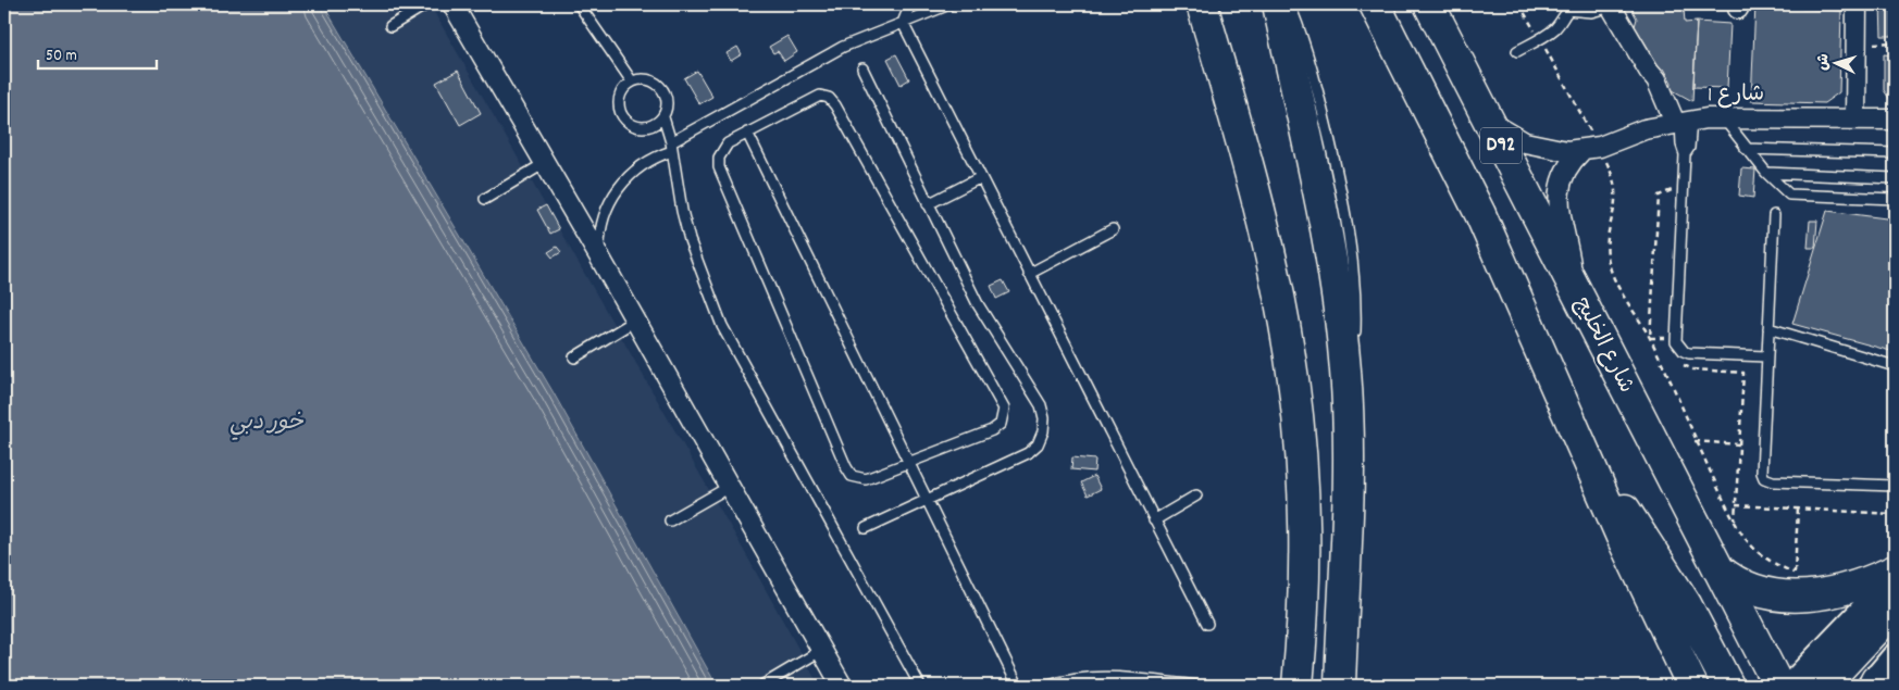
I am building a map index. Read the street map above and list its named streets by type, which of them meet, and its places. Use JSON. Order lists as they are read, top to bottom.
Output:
{
  "streets": {
    "main road": ["D92", "شارع الخليج"],
    "street": ["شارع 1"]
  },
  "crossings": [
    ["شارع 1", "شارع الخليج"]
  ],
  "water": ["خور دبي"],
  "scale_bar": "50 m",
  "north": "left"
}
